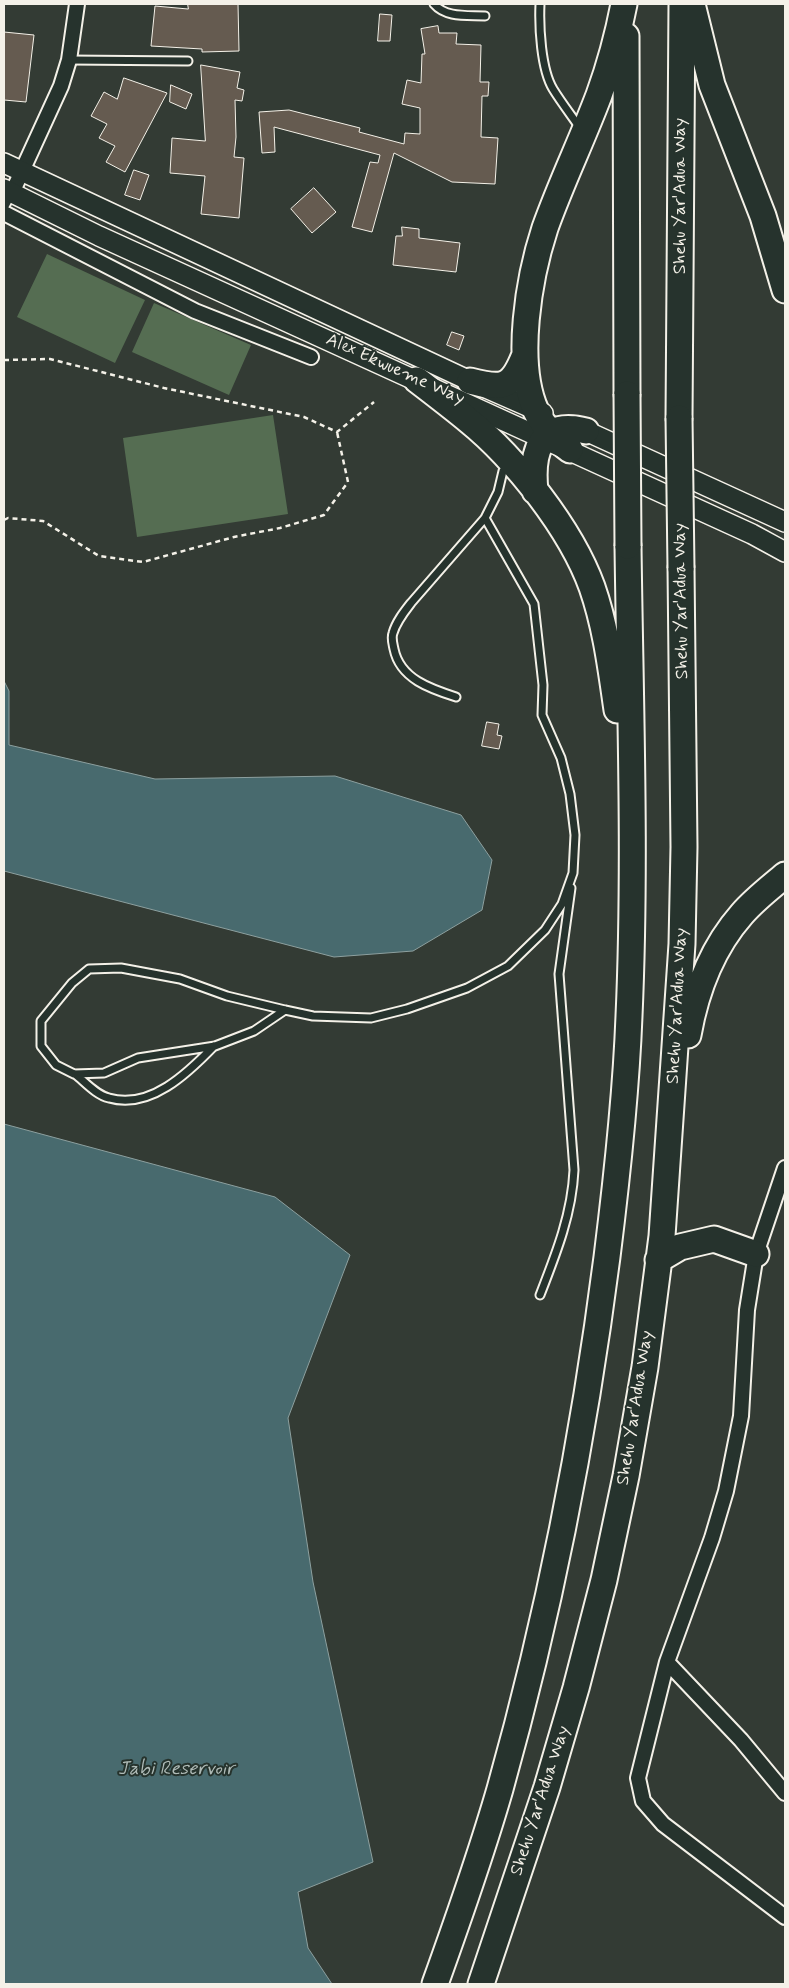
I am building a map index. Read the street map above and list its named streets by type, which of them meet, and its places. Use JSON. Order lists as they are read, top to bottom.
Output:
{
  "streets": {
    "highway": ["Shehu Yar'Adua Way"],
    "street": ["Alex Ekwueme Way"]
  },
  "water": ["Jabi Reservoir"]
}
